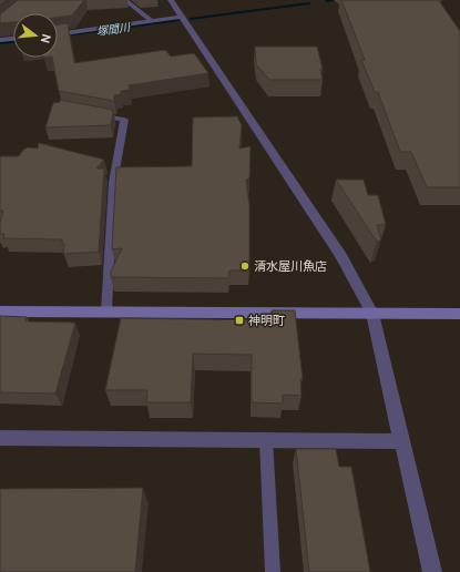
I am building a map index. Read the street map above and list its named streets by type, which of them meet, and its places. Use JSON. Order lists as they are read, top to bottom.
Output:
{
  "water": ["塚間川"],
  "places": {
    "other": ["清水屋川魚店"],
    "transit": ["神明町"]
  },
  "north": "right"
}
